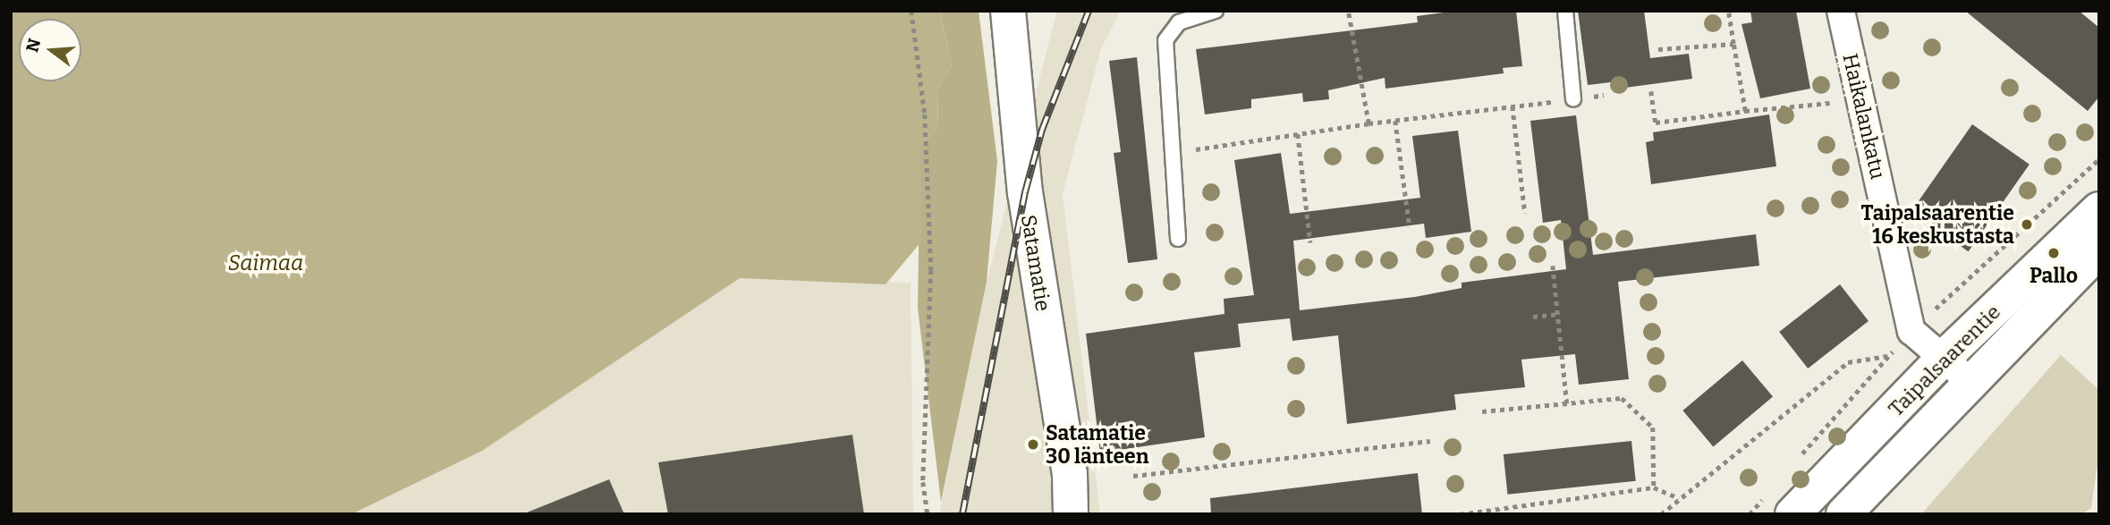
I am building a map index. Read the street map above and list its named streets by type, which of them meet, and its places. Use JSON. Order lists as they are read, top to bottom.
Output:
{
  "streets": {
    "main road": ["Satamatie", "Taipalsaarentie"],
    "street": ["Haikalankatu"]
  },
  "crossings": [
    ["Haikalankatu", "Taipalsaarentie"]
  ],
  "water": ["Saimaa"],
  "places": ["Taipalsaarentie 16 keskustasta", "Pallo", "Satamatie 30 länteen"],
  "north": "left"
}
